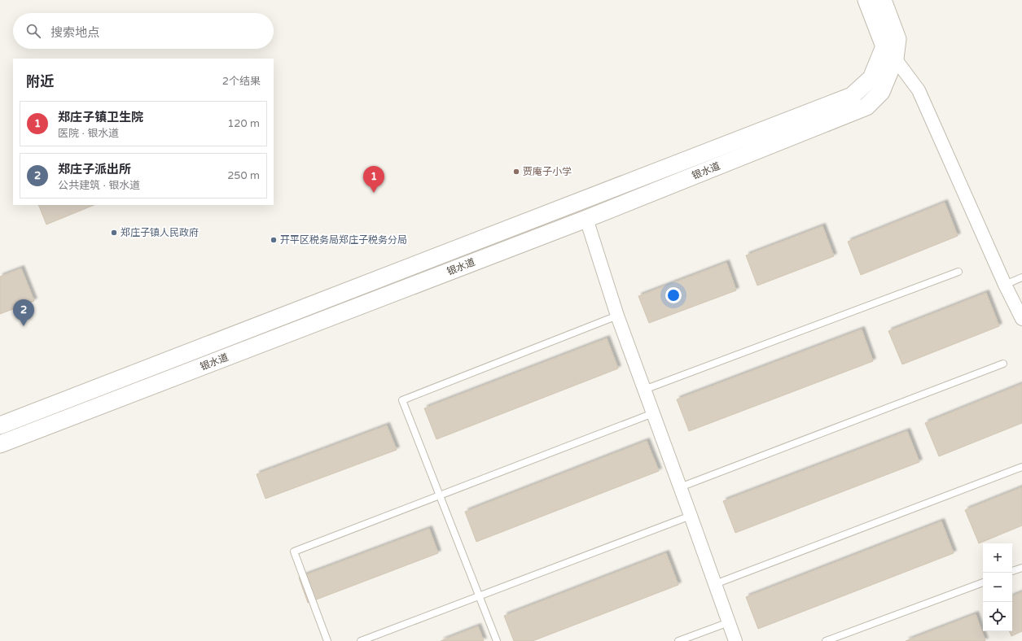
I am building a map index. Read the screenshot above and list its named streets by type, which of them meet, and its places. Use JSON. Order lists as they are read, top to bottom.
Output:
{
  "streets": {
    "street": ["银水道"]
  },
  "places": ["贾庵子小学", "郑庄子镇人民政府", "开平区税务局郑庄子税务分局"],
  "page": {
    "search": "搜索地点",
    "heading": ["附近", "2个结果"],
    "list": [
      {
        "mark": "1",
        "name": "郑庄子镇卫生院",
        "note": "医院 · 银水道",
        "value": "120 m"
      },
      {
        "mark": "2",
        "name": "郑庄子派出所",
        "note": "公共建筑 · 银水道",
        "value": "250 m"
      }
    ],
    "pins": ["1", "2"],
    "map_buttons": ["+", "−"]
  }
}
